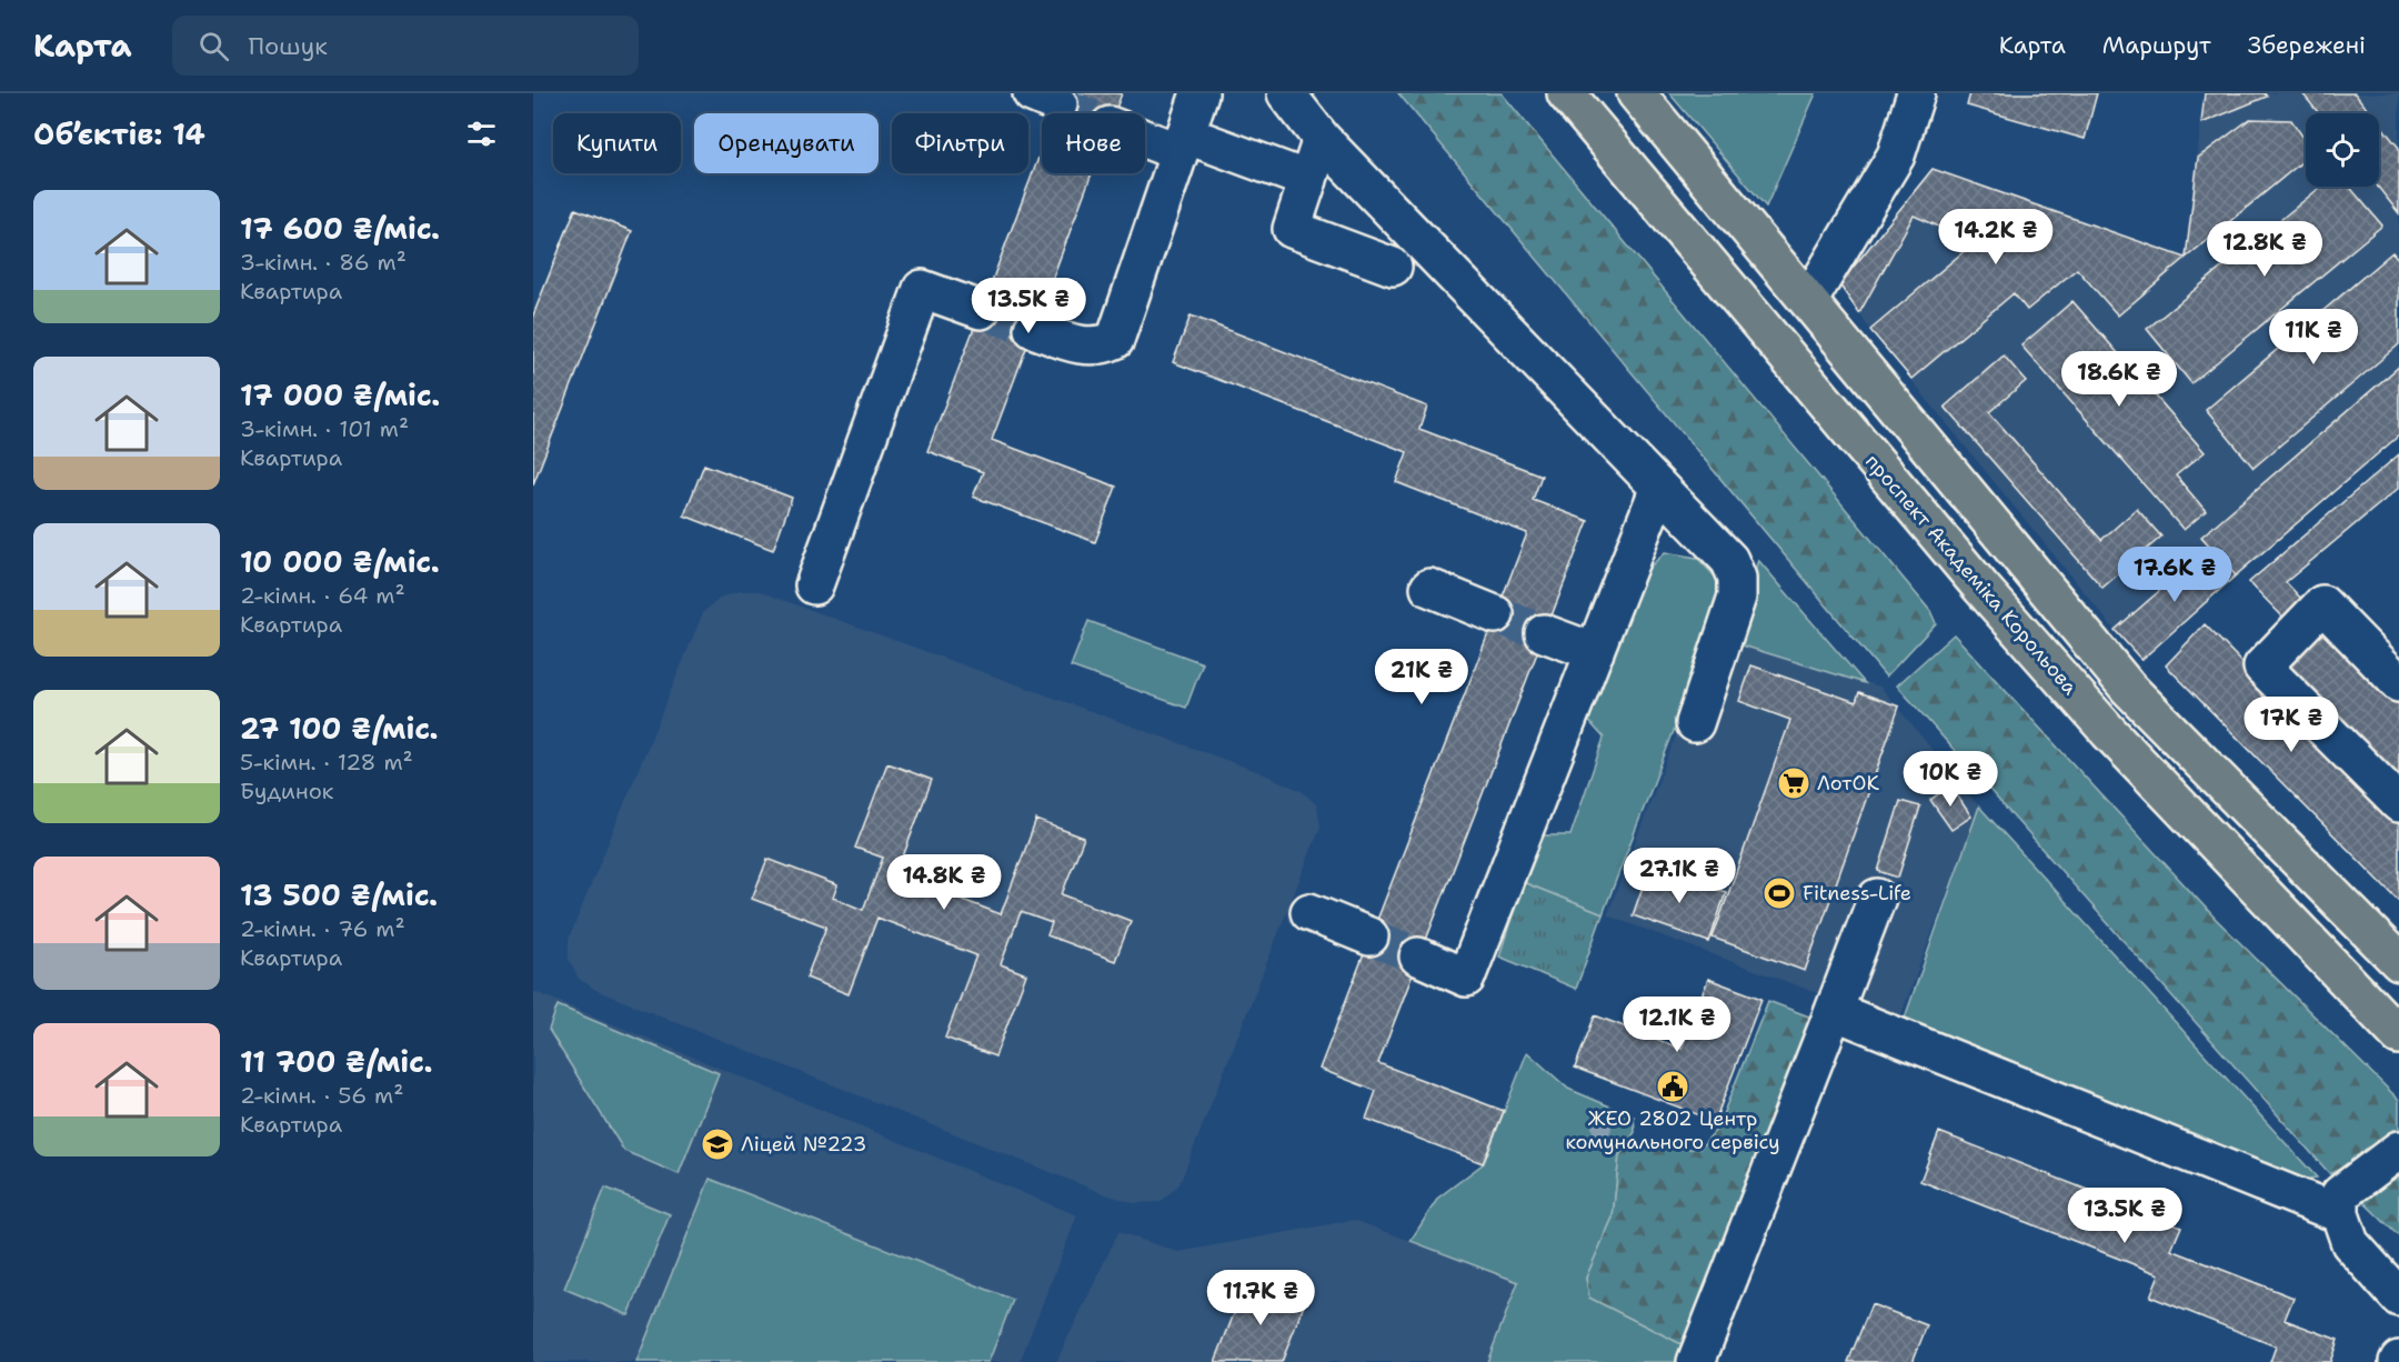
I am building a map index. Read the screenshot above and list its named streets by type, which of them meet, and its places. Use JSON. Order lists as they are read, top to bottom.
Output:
{
  "streets": {
    "main road": ["проспект Академіка Корольова"]
  },
  "places": {
    "supermarket": ["ЛотОК"],
    "sports": ["Fitness-Life"],
    "public building": ["ЖЕО 2802 Центр комунального сервісу"],
    "school or university": ["Ліцей №223"]
  },
  "page": {
    "header": "Карта",
    "search": "Пошук",
    "nav": ["Карта", "Маршрут", "Збережені"],
    "heading": "Об’єктів: 14",
    "chip": [
      "Купити",
      "Орендувати",
      "Фільтри",
      "Нове"
    ],
    "list": [
      {
        "name": "17 600 ₴/міс.",
        "note": "3-кімн. · 86 m² · Квартира"
      },
      {
        "name": "17 000 ₴/міс.",
        "note": "3-кімн. · 101 m² · Квартира"
      },
      {
        "name": "10 000 ₴/міс.",
        "note": "2-кімн. · 64 m² · Квартира"
      },
      {
        "name": "27 100 ₴/міс.",
        "note": "5-кімн. · 128 m² · Будинок"
      },
      {
        "name": "13 500 ₴/міс.",
        "note": "2-кімн. · 76 m² · Квартира"
      },
      {
        "name": "11 700 ₴/міс.",
        "note": "2-кімн. · 56 m² · Квартира"
      }
    ],
    "price": [
      "14.2K ₴",
      "12.8K ₴",
      "13.5K ₴",
      "11K ₴",
      "18.6K ₴",
      "17.6K ₴",
      "21K ₴",
      "17K ₴",
      "10K ₴",
      "27.1K ₴",
      "14.8K ₴",
      "12.1K ₴",
      "13.5K ₴",
      "11.7K ₴"
    ]
  }
}
